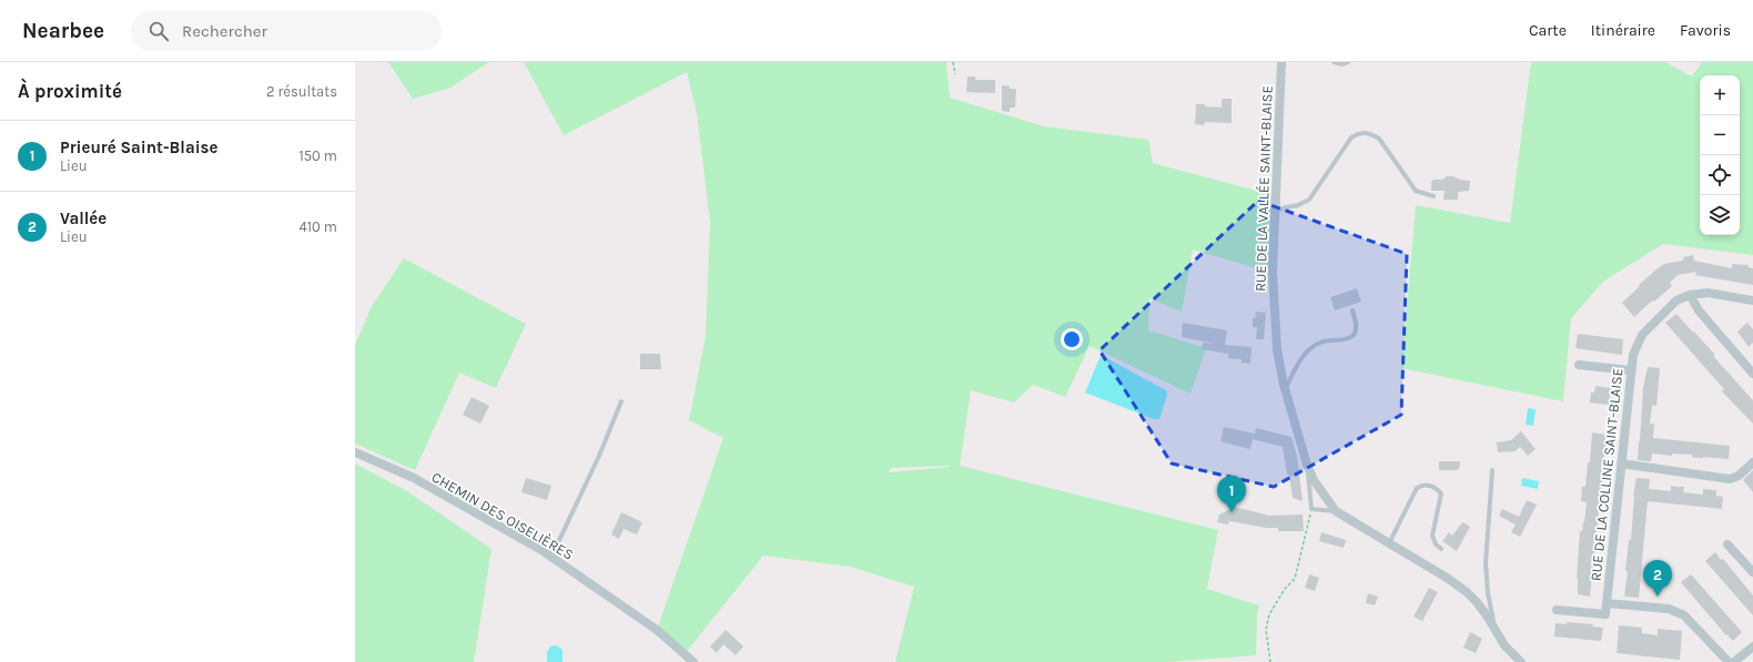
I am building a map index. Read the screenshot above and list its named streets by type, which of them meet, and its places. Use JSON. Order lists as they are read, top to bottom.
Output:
{
  "streets": {
    "street": ["RUE DE LA VALLÉE SAINT-BLAISE", "RUE DE LA COLLINE SAINT-BLAISE", "CHEMIN DES OISELIÈRES"]
  },
  "page": {
    "header": "Nearbee",
    "search": "Rechercher",
    "nav": ["Carte", "Itinéraire", "Favoris"],
    "heading": ["À proximité", "2 résultats"],
    "map_buttons": ["+", "−"],
    "list": [
      {
        "mark": "1",
        "name": "Prieuré Saint-Blaise",
        "note": "Lieu",
        "value": "150 m"
      },
      {
        "mark": "2",
        "name": "Vallée",
        "note": "Lieu",
        "value": "410 m"
      }
    ],
    "pins": ["1", "2"]
  }
}
